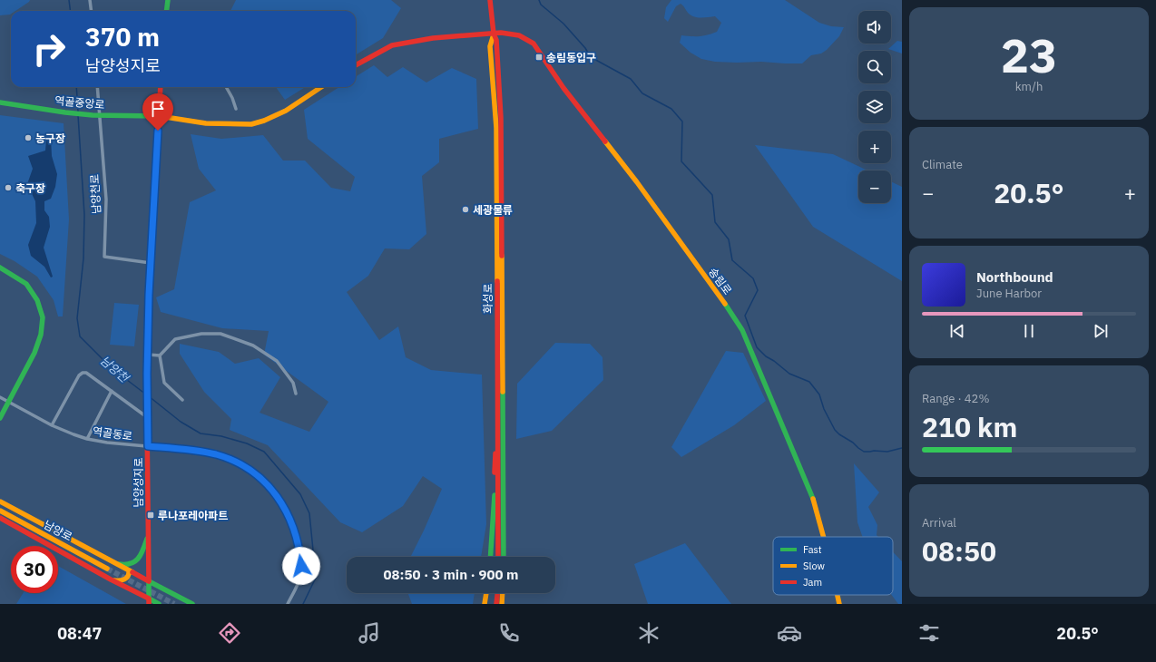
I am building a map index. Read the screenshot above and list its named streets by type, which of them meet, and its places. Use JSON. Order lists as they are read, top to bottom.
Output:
{
  "streets": {
    "main road": [
      "역골중앙로",
      "송림로",
      "화성로",
      "남양성지로",
      "남양로"
    ],
    "street": ["남양천로", "역골동로"]
  },
  "crossings": [
    ["역골중앙로", "남양천로"],
    ["역골중앙로", "남양성지로"],
    ["남양천로", "남양성지로"],
    ["송림로", "화성로"],
    ["역골동로", "남양성지로"]
  ],
  "water": ["남양천"],
  "places": {
    "transit": ["송림동입구", "루나포레아파트"],
    "other": ["농구장", "축구장", "세광물류"]
  },
  "legend": ["Fast", "Slow", "Jam"],
  "page": {
    "tile": [
      ["23", "km/h"],
      "Climate",
      ["Range · 42%", "210 km"],
      ["Arrival", "08:50"]
    ],
    "map_buttons": ["+", "−"],
    "turn": ["370 m", "남양성지로"],
    "heat": ["−", "20.5°", "+"],
    "song": ["Northbound", "June Harbor"],
    "limit": "30",
    "trip": "08:50 · 3 min · 900 m",
    "tabs": ["08:47", "20.5°"]
  }
}
